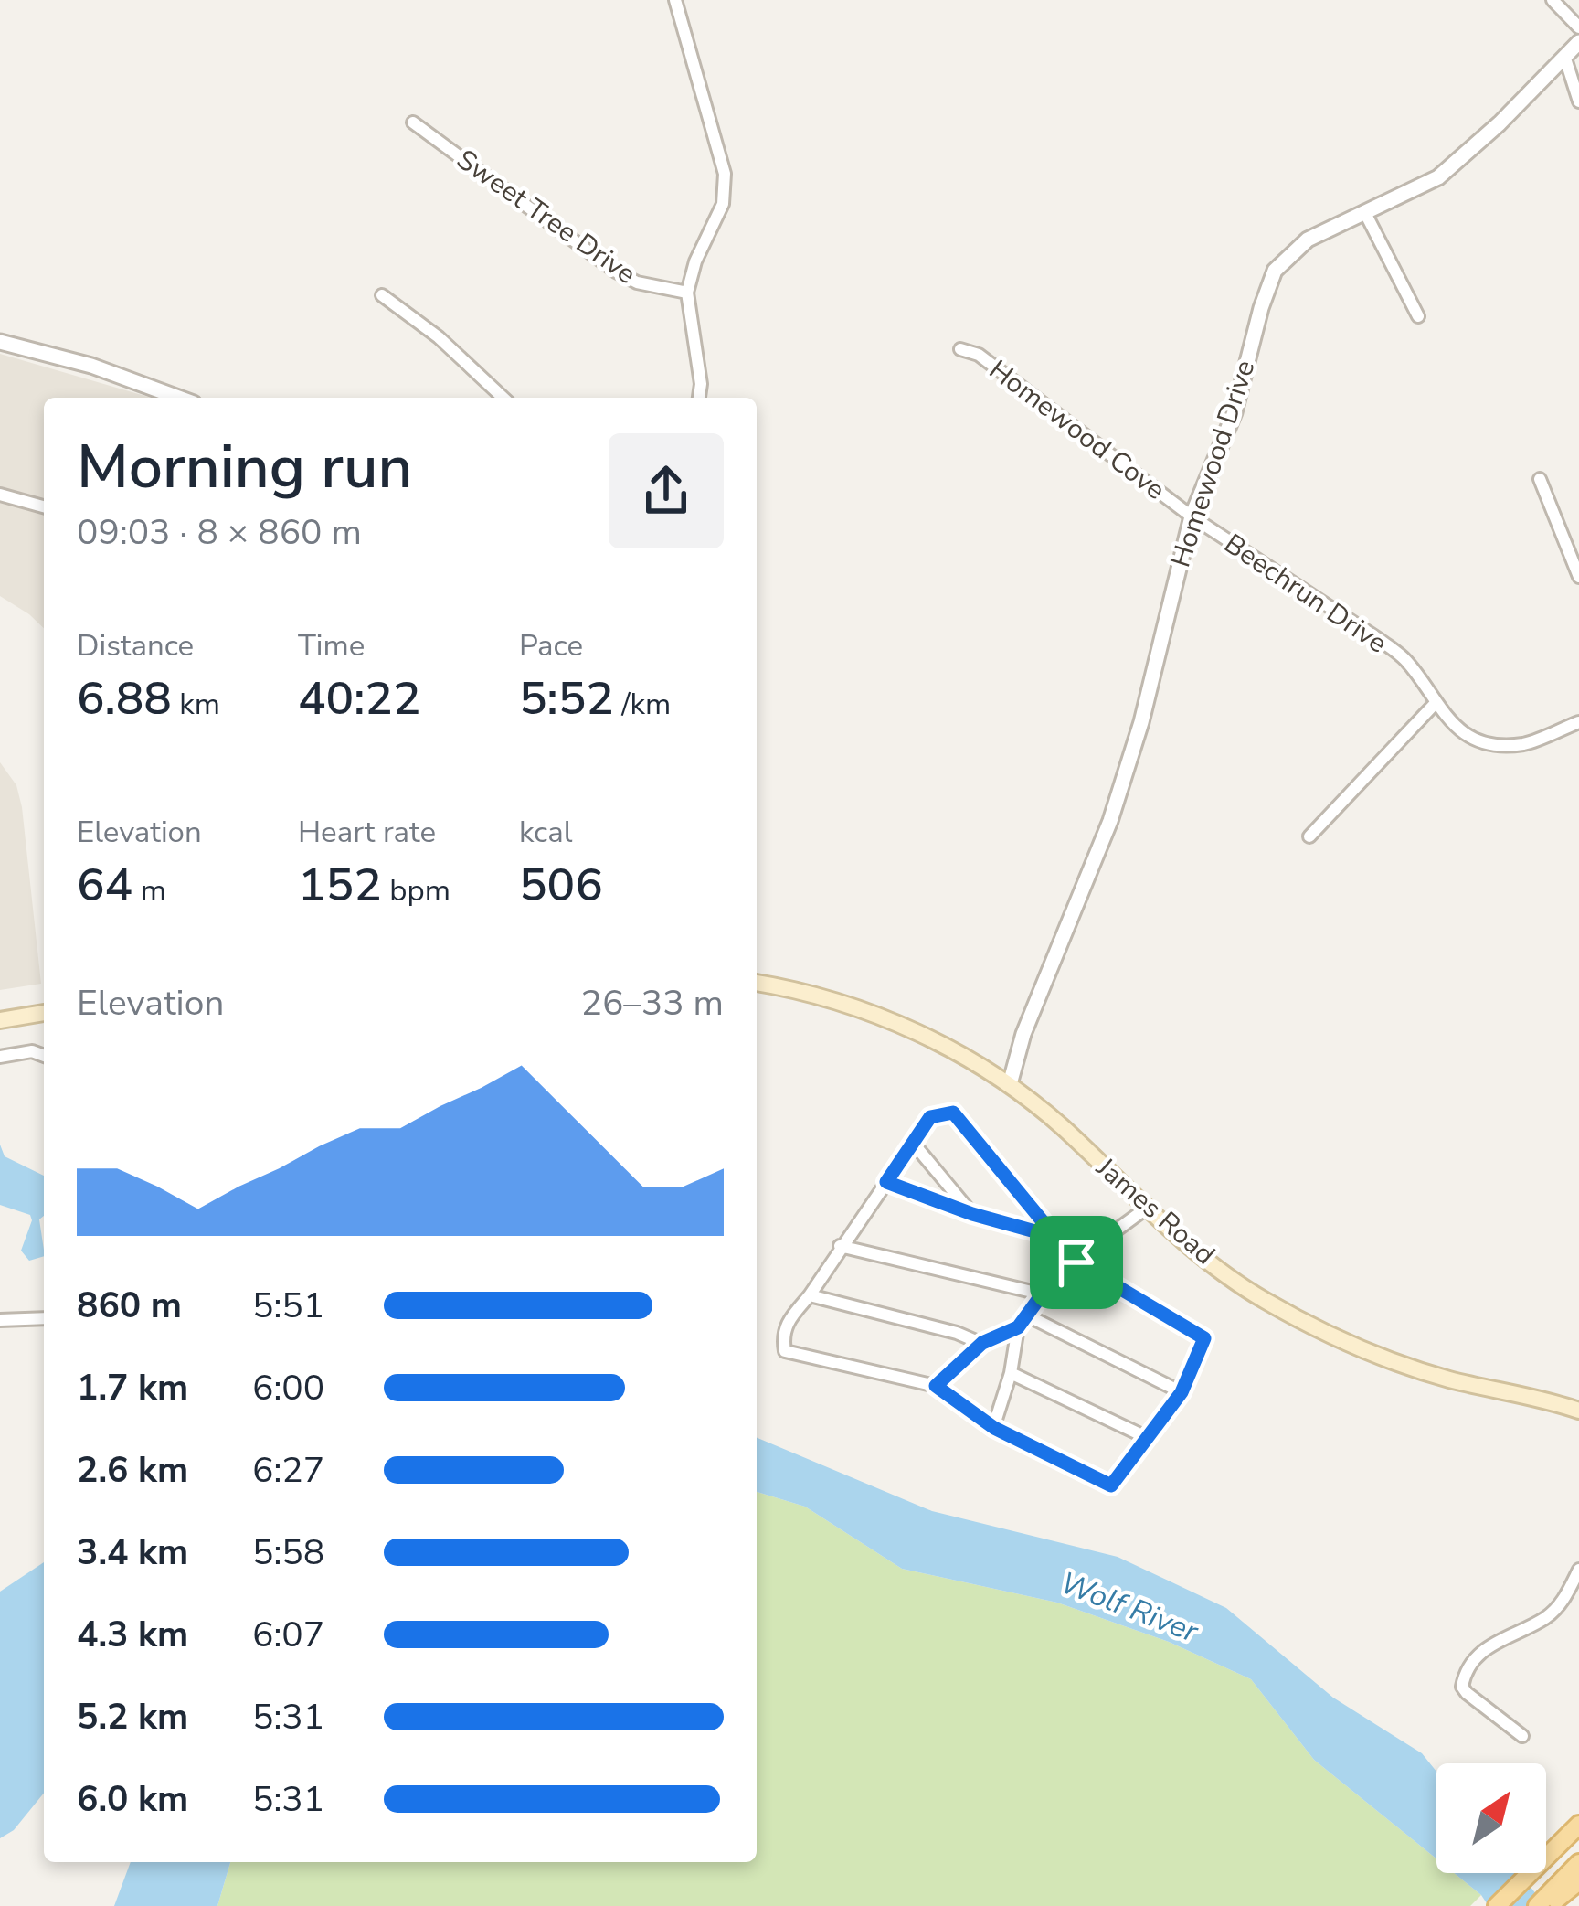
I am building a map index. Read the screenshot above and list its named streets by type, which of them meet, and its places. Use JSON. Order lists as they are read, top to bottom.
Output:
{
  "streets": {
    "main road": ["James Road"],
    "street": [
      "Sweet Tree Drive",
      "Homewood Cove",
      "Homewood Drive",
      "Beechrun Drive"
    ]
  },
  "crossings": [
    ["Homewood Cove", "Homewood Drive"],
    ["Homewood Cove", "Beechrun Drive"],
    ["Homewood Drive", "Beechrun Drive"],
    ["Homewood Drive", "James Road"]
  ],
  "water": ["Wolf River"],
  "north": "top right",
  "page": {
    "heading": ["Morning run", "09:03 · 8 × 860 m"],
    "stats": [
      ["Distance", "6.88 km"],
      ["Time", "40:22"],
      ["Pace", "5:52 /km"],
      ["Elevation", "64 m"],
      ["Heart rate", "152 bpm"],
      ["kcal", "506"]
    ],
    "chart": ["Elevation", "26–33 m"],
    "list": [
      {
        "name": "860 m",
        "note": "5:51"
      },
      {
        "name": "1.7 km",
        "note": "6:00"
      },
      {
        "name": "2.6 km",
        "note": "6:27"
      },
      {
        "name": "3.4 km",
        "note": "5:58"
      },
      {
        "name": "4.3 km",
        "note": "6:07"
      },
      {
        "name": "5.2 km",
        "note": "5:31"
      },
      {
        "name": "6.0 km",
        "note": "5:31"
      }
    ]
  }
}
